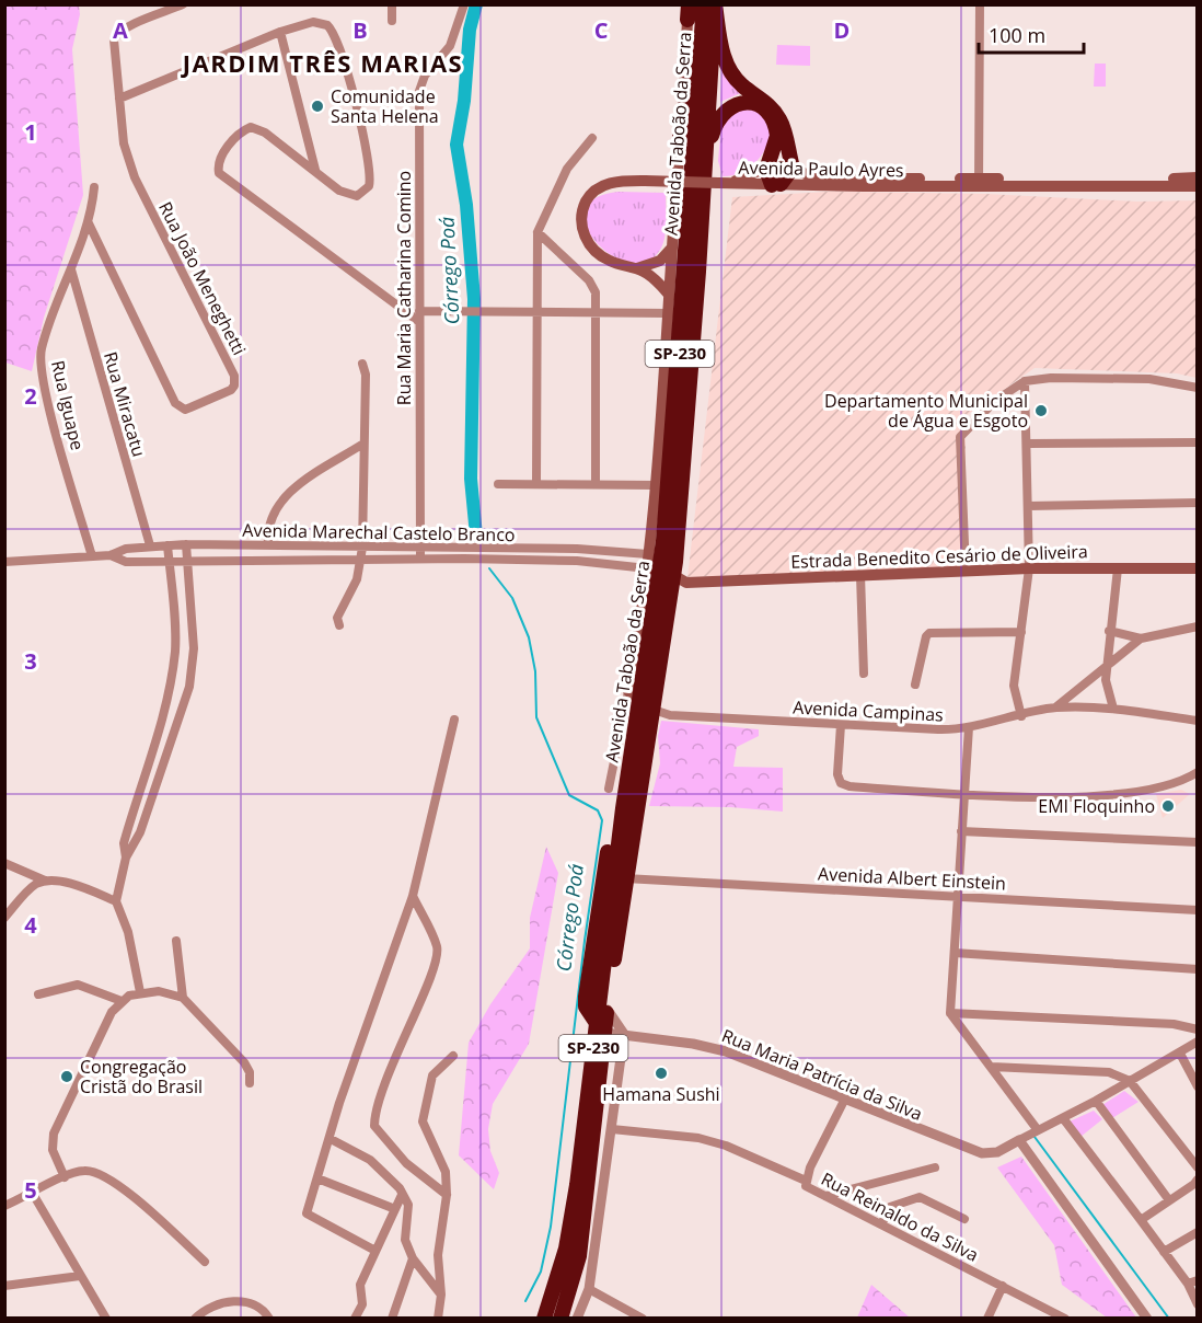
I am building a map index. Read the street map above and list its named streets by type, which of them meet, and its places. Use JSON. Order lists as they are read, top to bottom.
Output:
{
  "streets": {
    "highway": ["Avenida Taboão da Serra", "SP-230"],
    "main road": ["Avenida Paulo Ayres", "Estrada Benedito Cesário de Oliveira"],
    "street": [
      "Rua João Meneghetti",
      "Rua Maria Catharina Comino",
      "Rua Miracatu",
      "Rua Iguape",
      "Avenida Marechal Castelo Branco",
      "Avenida Campinas",
      "Avenida Albert Einstein",
      "Rua Maria Patrícia da Silva",
      "Rua Reinaldo da Silva"
    ]
  },
  "crossings": [
    ["Avenida Taboão da Serra", "Avenida Marechal Castelo Branco"],
    ["Avenida Taboão da Serra", "Estrada Benedito Cesário de Oliveira"],
    ["Avenida Taboão da Serra", "Avenida Campinas"],
    ["Avenida Taboão da Serra", "Avenida Albert Einstein"],
    ["Avenida Taboão da Serra", "Rua Maria Patrícia da Silva"],
    ["Rua João Meneghetti", "Rua Iguape"],
    ["Rua Maria Catharina Comino", "Avenida Marechal Castelo Branco"],
    ["Rua Miracatu", "Rua Iguape"],
    ["Rua Miracatu", "Avenida Marechal Castelo Branco"],
    ["Rua Iguape", "Avenida Marechal Castelo Branco"],
    ["Rua Maria Patrícia da Silva", "Rua Reinaldo da Silva"]
  ],
  "districts": ["JARDIM TRÊS MARIAS"],
  "water": ["Córrego Poá"],
  "places": [
    "Comunidade Santa Helena",
    "Departamento Municipal de Água e Esgoto",
    "EMI Floquinho",
    "Hamana Sushi",
    "Congregação Cristã do Brasil"
  ],
  "scale_bar": "100 m",
  "grid": {
    "columns": [
      "A",
      "B",
      "C",
      "D"
    ],
    "rows": [
      "1",
      "2",
      "3",
      "4",
      "5"
    ]
  }
}
